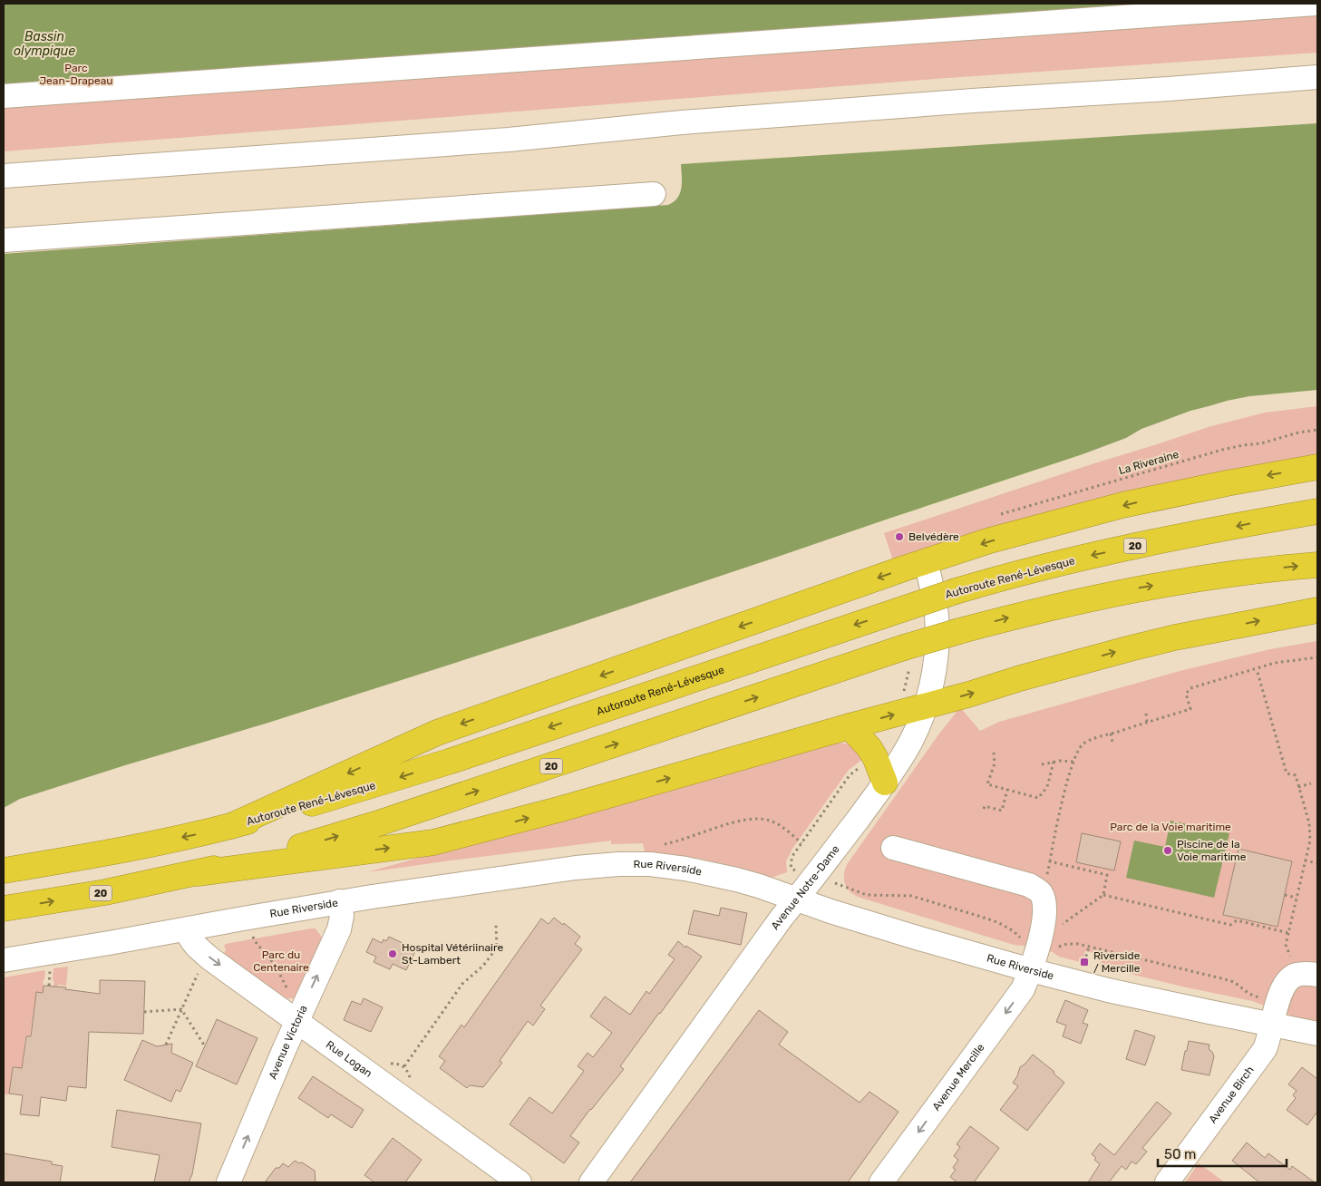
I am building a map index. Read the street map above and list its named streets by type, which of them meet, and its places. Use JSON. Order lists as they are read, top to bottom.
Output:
{
  "streets": {
    "highway": ["20", "Autoroute René-Lévesque"],
    "street": [
      "Rue Riverside",
      "Avenue Notre-Dame",
      "Avenue Victoria",
      "Rue Logan",
      "Avenue Mercille",
      "Avenue Birch"
    ],
    "path": ["La Riveraine"]
  },
  "crossings": [
    ["Rue Riverside", "Avenue Notre-Dame"],
    ["Rue Riverside", "Avenue Victoria"],
    ["Rue Riverside", "Rue Logan"],
    ["Rue Riverside", "Avenue Mercille"],
    ["Rue Riverside", "Avenue Birch"],
    ["Avenue Victoria", "Rue Logan"]
  ],
  "one_way": ["Avenue Victoria", "Avenue Mercille"],
  "water": ["Bassin olympique"],
  "parks": ["Parc Jean-Drapeau", "Parc de la Voie maritime", "Parc du Centenaire"],
  "places": {
    "other": ["Belvédère", "Piscine de la Voie maritime", "Hospital Vétériinaire St-Lambert"],
    "transit": ["Riverside / Mercille"]
  },
  "scale_bar": "50 m"
}
